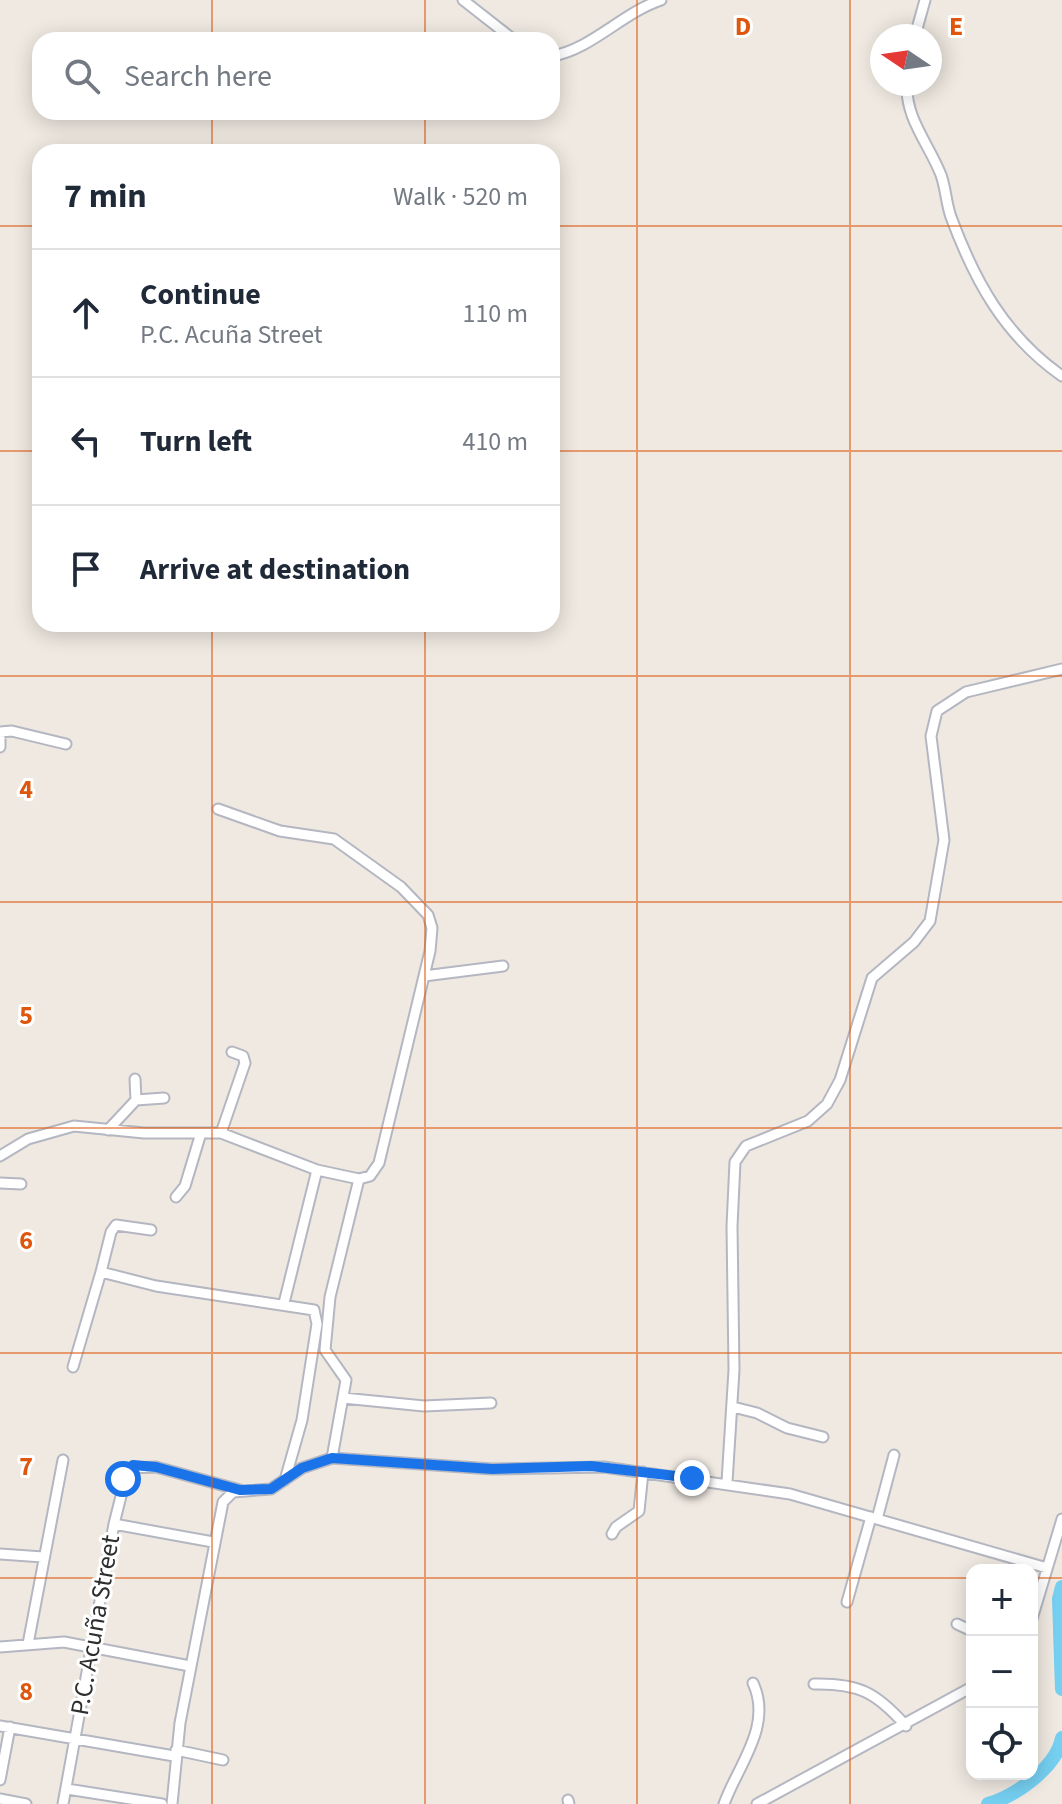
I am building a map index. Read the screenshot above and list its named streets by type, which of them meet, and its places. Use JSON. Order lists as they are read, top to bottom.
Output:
{
  "streets": {
    "street": ["P.C. Acuña Street"]
  },
  "north": "left",
  "page": {
    "search": "Search here",
    "heading": ["7 min", "Walk · 520 m"],
    "list": [
      ["Continue", "P.C. Acuña Street", "110 m"],
      ["Turn left", "410 m"],
      "Arrive at destination"
    ],
    "map_buttons": ["+", "−"]
  },
  "grid": {
    "columns": ["D", "E"],
    "rows": [
      "4",
      "5",
      "6",
      "7",
      "8"
    ]
  }
}
